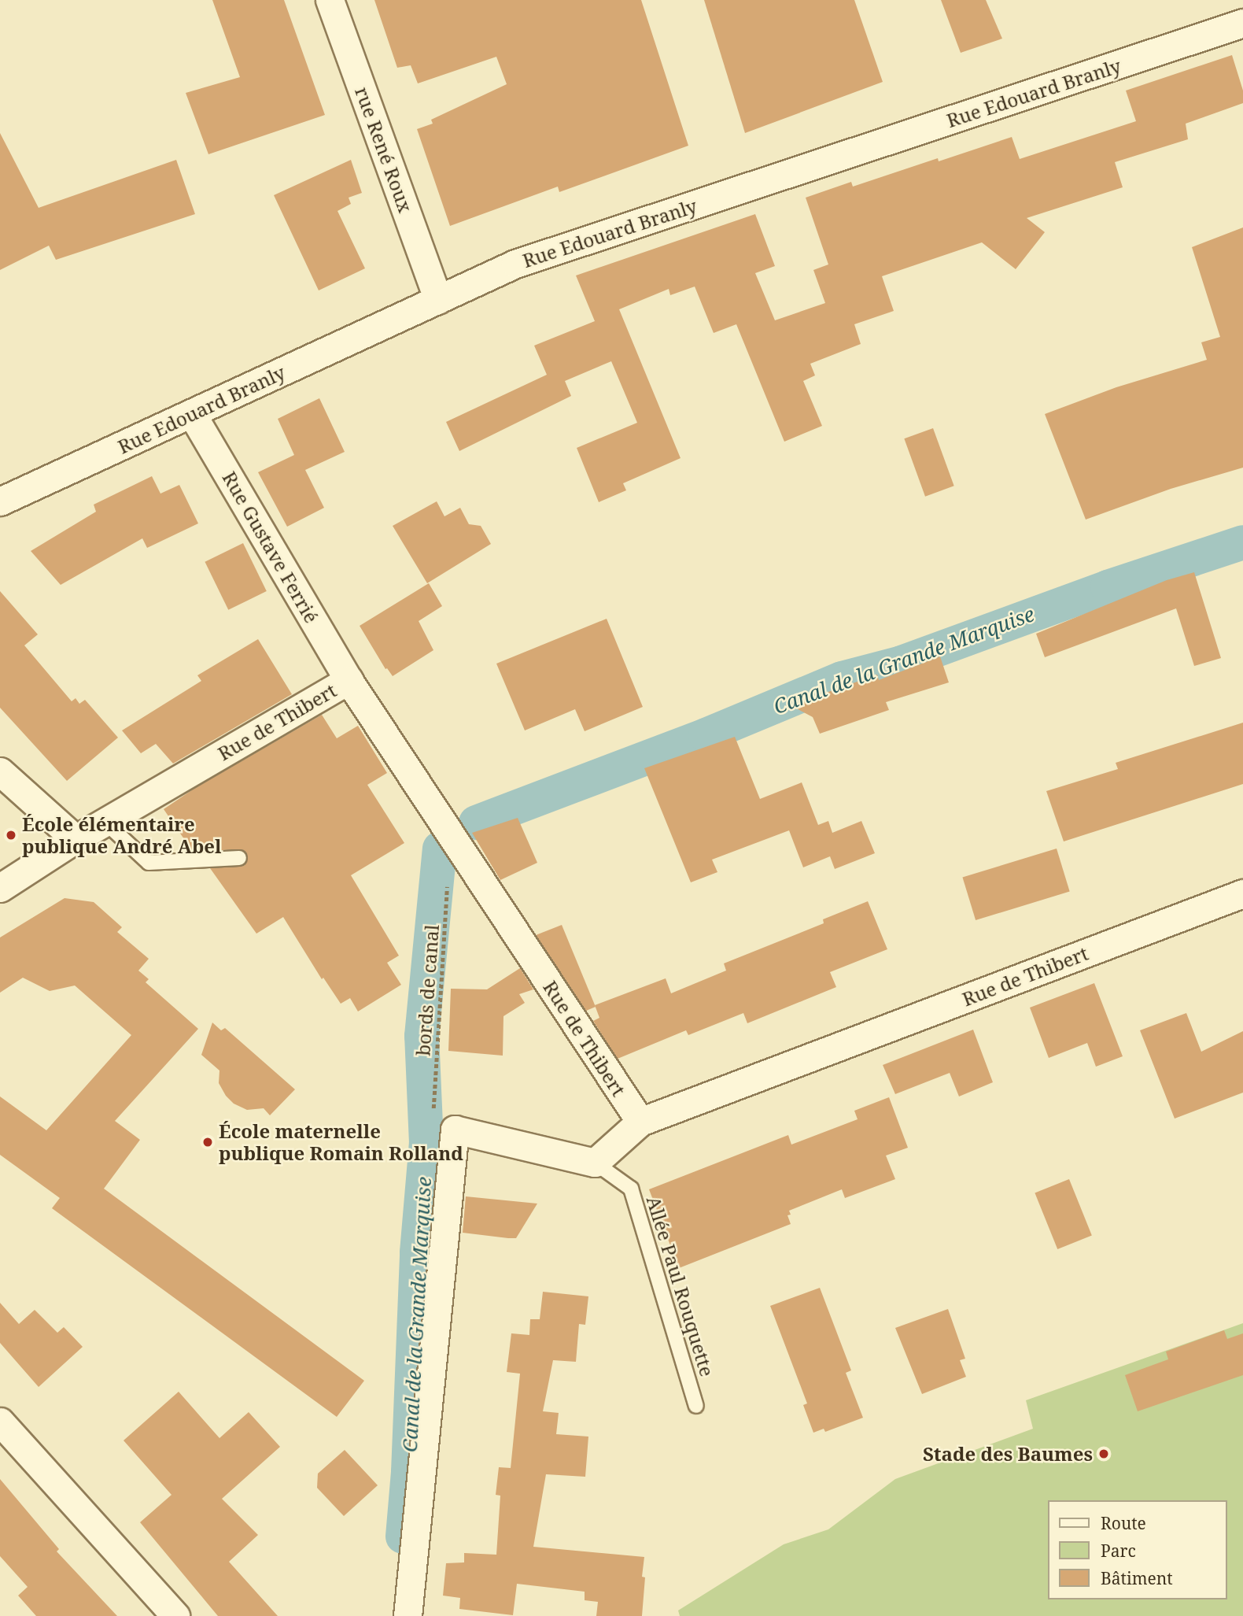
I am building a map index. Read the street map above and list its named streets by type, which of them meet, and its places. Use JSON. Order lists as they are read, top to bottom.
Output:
{
  "streets": {
    "street": [
      "Rue Edouard Branly",
      "rue René Roux",
      "Rue Gustave Ferrié",
      "Rue de Thibert"
    ],
    "lane": ["Allée Paul Rouquette"],
    "path": ["bords de canal"]
  },
  "crossings": [
    ["Rue Edouard Branly", "rue René Roux"],
    ["Rue Edouard Branly", "Rue Gustave Ferrié"],
    ["Rue Gustave Ferrié", "Rue de Thibert"],
    ["Rue de Thibert", "bords de canal"]
  ],
  "water": ["Canal de la Grande Marquise"],
  "places": ["École élémentaire publique André Abel", "École maternelle publique Romain Rolland", "Stade des Baumes"],
  "legend": ["Route", "Parc", "Bâtiment"]
}
